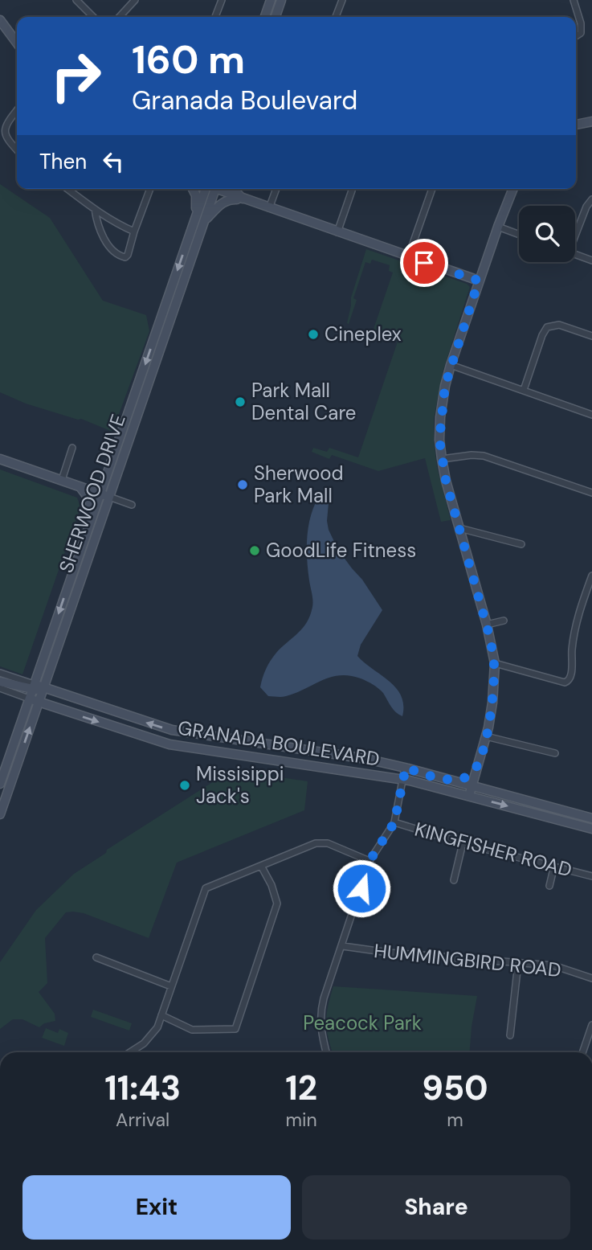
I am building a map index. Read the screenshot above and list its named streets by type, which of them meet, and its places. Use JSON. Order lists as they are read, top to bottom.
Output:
{
  "streets": {
    "main road": ["SHERWOOD DRIVE", "GRANADA BOULEVARD"],
    "street": ["KINGFISHER ROAD", "HUMMINGBIRD ROAD"]
  },
  "crossings": [
    ["SHERWOOD DRIVE", "GRANADA BOULEVARD"]
  ],
  "parks": ["Peacock Park"],
  "places": [
    "Cineplex",
    "Park Mall Dental Care",
    "Sherwood Park Mall",
    "GoodLife Fitness",
    "Missisippi Jack's"
  ],
  "page": {
    "turn": ["160 m", "Granada Boulevard"],
    "then": "Then",
    "eta": [
      "11:43",
      "Arrival",
      "12",
      "min",
      "950",
      "m"
    ],
    "buttons": ["Exit", "Share"]
  }
}
